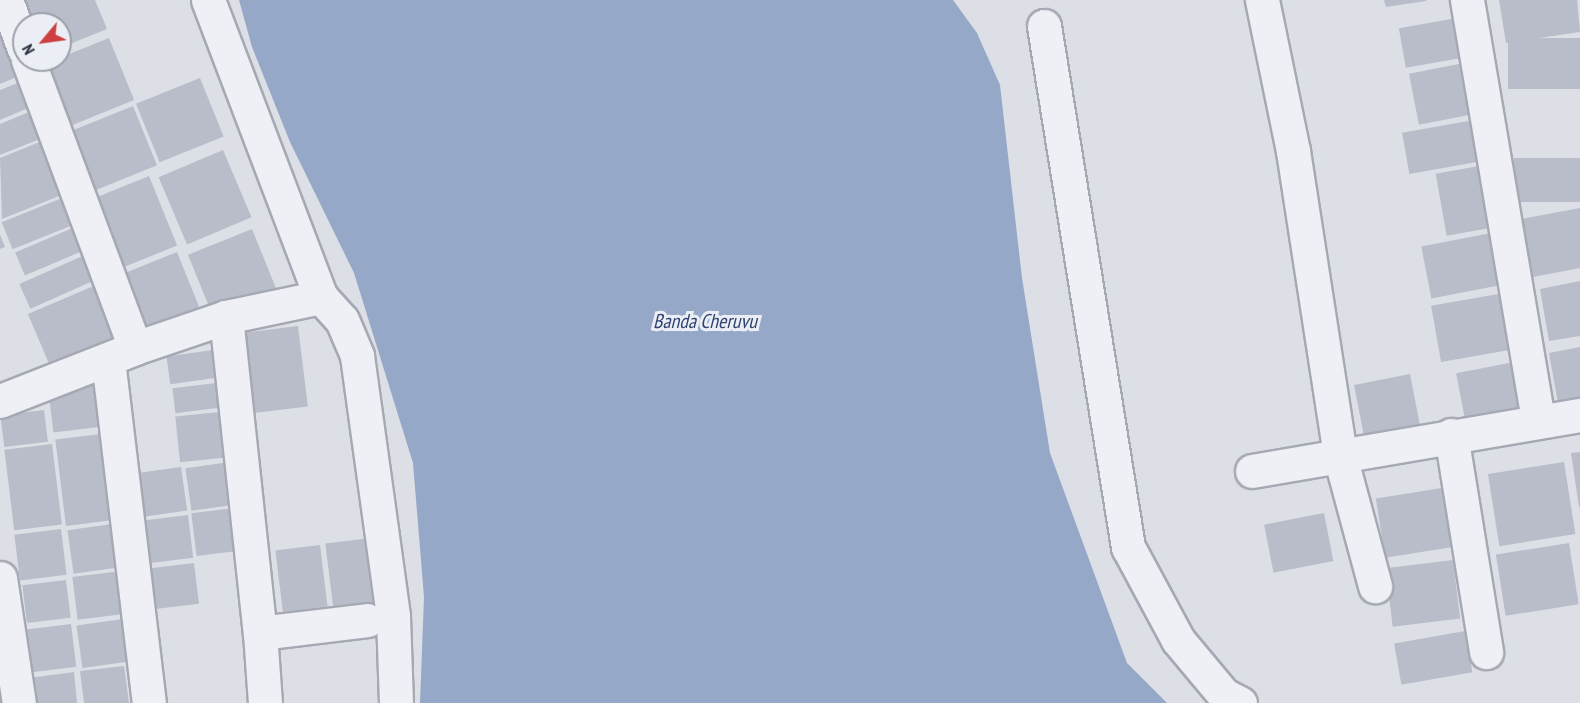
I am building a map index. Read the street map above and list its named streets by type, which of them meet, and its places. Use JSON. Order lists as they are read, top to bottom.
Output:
{
  "water": ["Banda Cheruvu"],
  "north": "bottom left"
}
